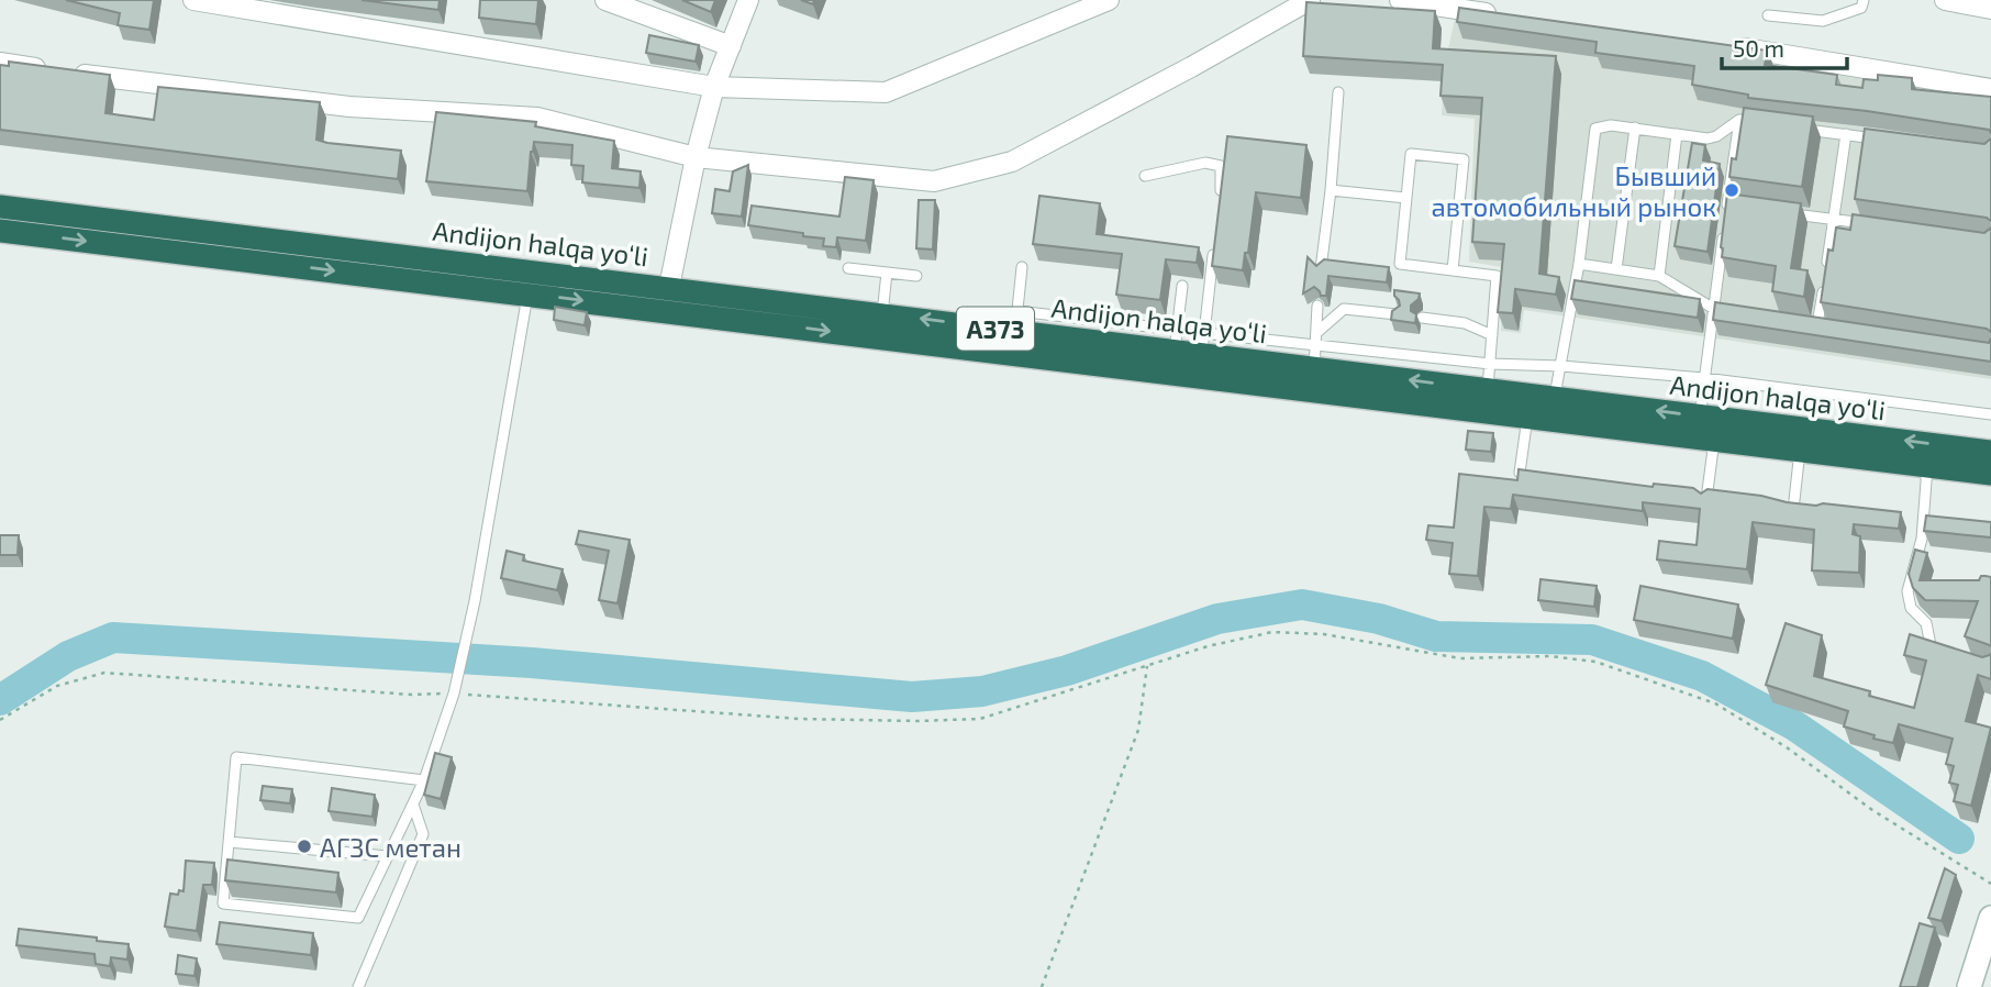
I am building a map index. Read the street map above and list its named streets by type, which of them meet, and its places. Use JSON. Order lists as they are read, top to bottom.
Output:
{
  "streets": {
    "highway": ["Andijon halqa yo‘li", "A373"]
  },
  "places": ["Бывший автомобильный рынок", "АГЗС метан"],
  "scale_bar": "50 m"
}
